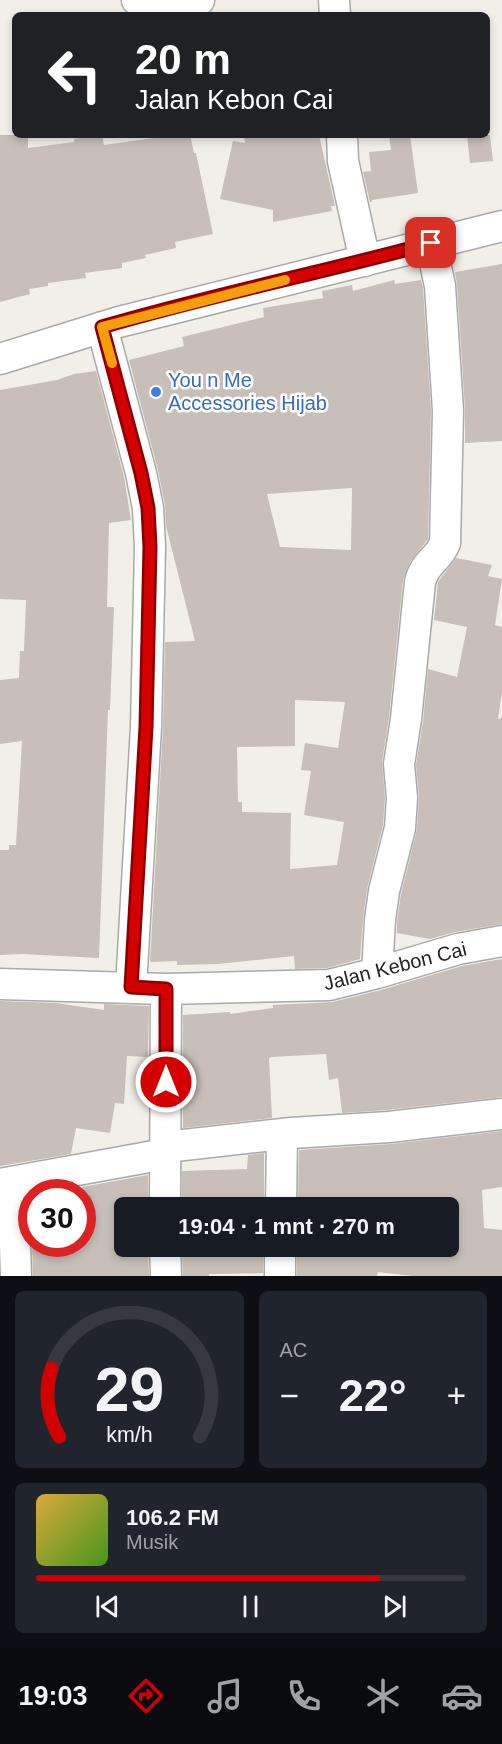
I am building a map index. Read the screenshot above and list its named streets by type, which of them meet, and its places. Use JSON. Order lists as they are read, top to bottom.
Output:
{
  "streets": {
    "street": ["Jalan Kebon Cai"]
  },
  "places": ["You n Me Accessories Hijab"],
  "page": {
    "turn": ["20 m", "Jalan Kebon Cai"],
    "limit": "30",
    "trip": "19:04 · 1 mnt · 270 m",
    "tile": "AC",
    "heat": ["−", "22°", "+"],
    "song": ["106.2 FM", "Musik"],
    "tabs": "19:03",
    "gauge": ["29", "km/h"]
  }
}
